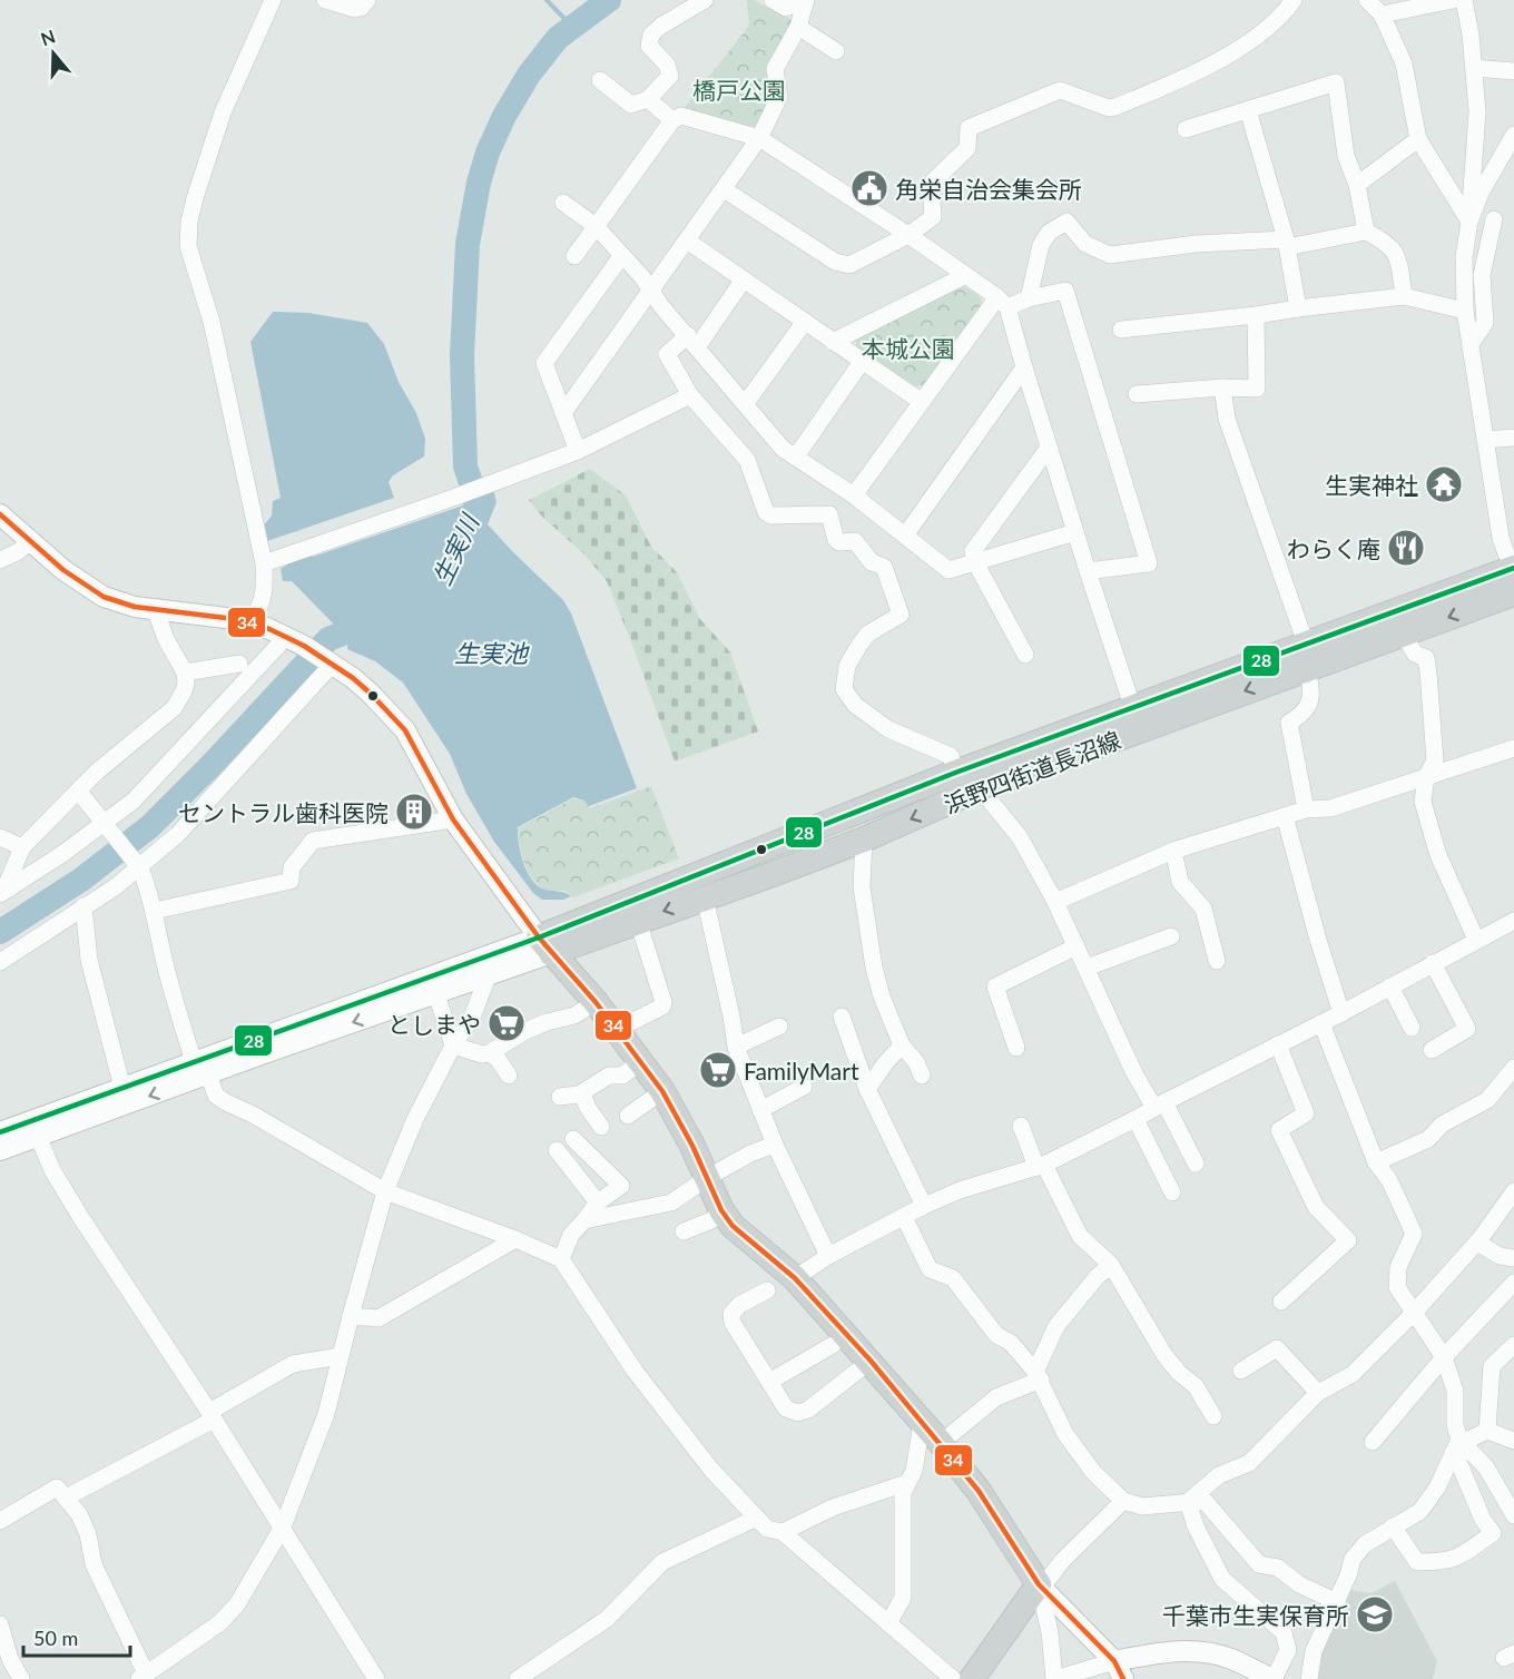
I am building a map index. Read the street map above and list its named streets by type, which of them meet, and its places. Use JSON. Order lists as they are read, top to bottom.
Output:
{
  "streets": {
    "main road": ["浜野四街道長沼線"]
  },
  "water": ["生実川", "生実池"],
  "parks": ["橋戸公園", "本城公園"],
  "places": {
    "public building": ["角栄自治会集会所"],
    "temple": ["生実神社"],
    "restaurant": ["わらく庵"],
    "building": ["セントラル歯科医院"],
    "supermarket": ["としまや", "FamilyMart"],
    "school or university": ["千葉市生実保育所"]
  },
  "lines": ["transit line 34", "transit line 28"],
  "scale_bar": "50 m",
  "north": "top"
}
